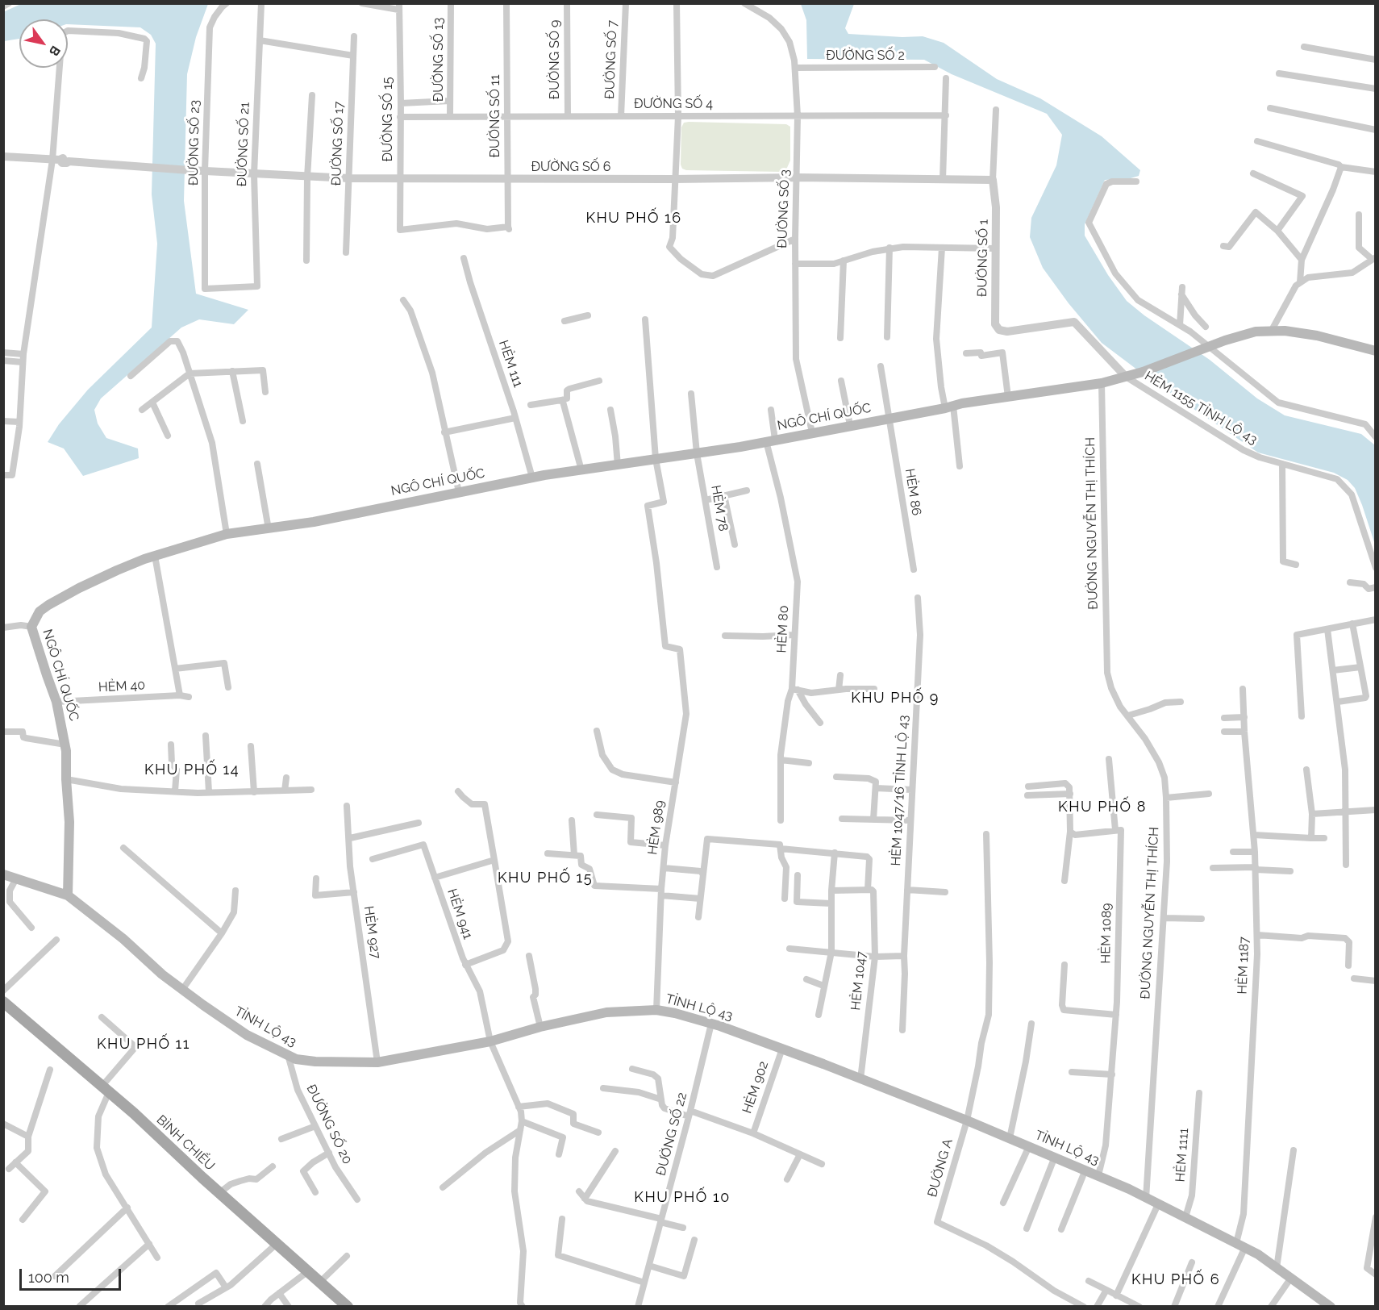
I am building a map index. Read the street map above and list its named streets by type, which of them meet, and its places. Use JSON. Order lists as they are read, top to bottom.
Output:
{
  "streets": {
    "main road": ["NGÔ CHÍ QUỐC", "TỈNH LỘ 43", "BÌNH CHIỂU"],
    "street": [
      "ĐƯỜNG SỐ 2",
      "ĐƯỜNG SỐ 13",
      "ĐƯỜNG SỐ 9",
      "ĐƯỜNG SỐ 7",
      "ĐƯỜNG SỐ 4",
      "ĐƯỜNG SỐ 11",
      "ĐƯỜNG SỐ 15",
      "ĐƯỜNG SỐ 23",
      "ĐƯỜNG SỐ 17",
      "ĐƯỜNG SỐ 21",
      "ĐƯỜNG SỐ 6",
      "ĐƯỜNG SỐ 3",
      "ĐƯỜNG SỐ 1",
      "HẺM 111",
      "HẺM 1155 TỈNH LỘ 43",
      "HẺM 86",
      "HẺM 78",
      "ĐƯỜNG NGUYỄN THỊ THÍCH",
      "HẺM 80",
      "HẺM 40",
      "HẺM 1047/16 TỈNH LỘ 43",
      "HẺM 989",
      "HẺM 941",
      "HẺM 927",
      "HẺM 1089",
      "HẺM 1187",
      "HẺM 1047",
      "HẺM 902",
      "ĐƯỜNG SỐ 20",
      "ĐƯỜNG SỐ 22",
      "HẺM 1111",
      "ĐƯỜNG A"
    ]
  },
  "crossings": [
    ["ĐƯỜNG SỐ 2", "ĐƯỜNG SỐ 3"],
    ["ĐƯỜNG SỐ 13", "ĐƯỜNG SỐ 4"],
    ["ĐƯỜNG SỐ 9", "ĐƯỜNG SỐ 4"],
    ["ĐƯỜNG SỐ 7", "ĐƯỜNG SỐ 4"],
    ["ĐƯỜNG SỐ 4", "ĐƯỜNG SỐ 11"],
    ["ĐƯỜNG SỐ 4", "ĐƯỜNG SỐ 15"],
    ["ĐƯỜNG SỐ 4", "ĐƯỜNG SỐ 3"],
    ["ĐƯỜNG SỐ 11", "ĐƯỜNG SỐ 15"],
    ["ĐƯỜNG SỐ 11", "ĐƯỜNG SỐ 6"],
    ["ĐƯỜNG SỐ 15", "ĐƯỜNG SỐ 6"],
    ["ĐƯỜNG SỐ 23", "ĐƯỜNG SỐ 21"],
    ["ĐƯỜNG SỐ 23", "ĐƯỜNG SỐ 6"],
    ["ĐƯỜNG SỐ 17", "ĐƯỜNG SỐ 6"],
    ["ĐƯỜNG SỐ 21", "ĐƯỜNG SỐ 6"],
    ["ĐƯỜNG SỐ 6", "ĐƯỜNG SỐ 3"],
    ["ĐƯỜNG SỐ 6", "ĐƯỜNG SỐ 1"],
    ["ĐƯỜNG SỐ 3", "NGÔ CHÍ QUỐC"],
    ["ĐƯỜNG SỐ 1", "HẺM 1155 TỈNH LỘ 43"],
    ["ĐƯỜNG SỐ 1", "NGÔ CHÍ QUỐC"],
    ["HẺM 111", "NGÔ CHÍ QUỐC"],
    ["HẺM 1155 TỈNH LỘ 43", "NGÔ CHÍ QUỐC"],
    ["NGÔ CHÍ QUỐC", "HẺM 86"],
    ["NGÔ CHÍ QUỐC", "HẺM 78"],
    ["NGÔ CHÍ QUỐC", "ĐƯỜNG NGUYỄN THỊ THÍCH"],
    ["NGÔ CHÍ QUỐC", "HẺM 80"],
    ["NGÔ CHÍ QUỐC", "HẺM 40"],
    ["NGÔ CHÍ QUỐC", "HẺM 989"],
    ["NGÔ CHÍ QUỐC", "TỈNH LỘ 43"],
    ["ĐƯỜNG NGUYỄN THỊ THÍCH", "TỈNH LỘ 43"],
    ["HẺM 989", "TỈNH LỘ 43"],
    ["HẺM 941", "TỈNH LỘ 43"],
    ["HẺM 927", "TỈNH LỘ 43"],
    ["HẺM 1089", "TỈNH LỘ 43"],
    ["HẺM 1187", "TỈNH LỘ 43"],
    ["HẺM 1047", "TỈNH LỘ 43"],
    ["TỈNH LỘ 43", "HẺM 902"],
    ["TỈNH LỘ 43", "ĐƯỜNG SỐ 20"],
    ["TỈNH LỘ 43", "ĐƯỜNG SỐ 22"],
    ["TỈNH LỘ 43", "HẺM 1111"],
    ["TỈNH LỘ 43", "ĐƯỜNG A"]
  ],
  "districts": [
    "KHU PHỐ 16",
    "KHU PHỐ 9",
    "KHU PHỐ 14",
    "KHU PHỐ 8",
    "KHU PHỐ 15",
    "KHU PHỐ 11",
    "KHU PHỐ 10",
    "KHU PHỐ 6"
  ],
  "scale_bar": "100 m",
  "north": "bottom right"
}
